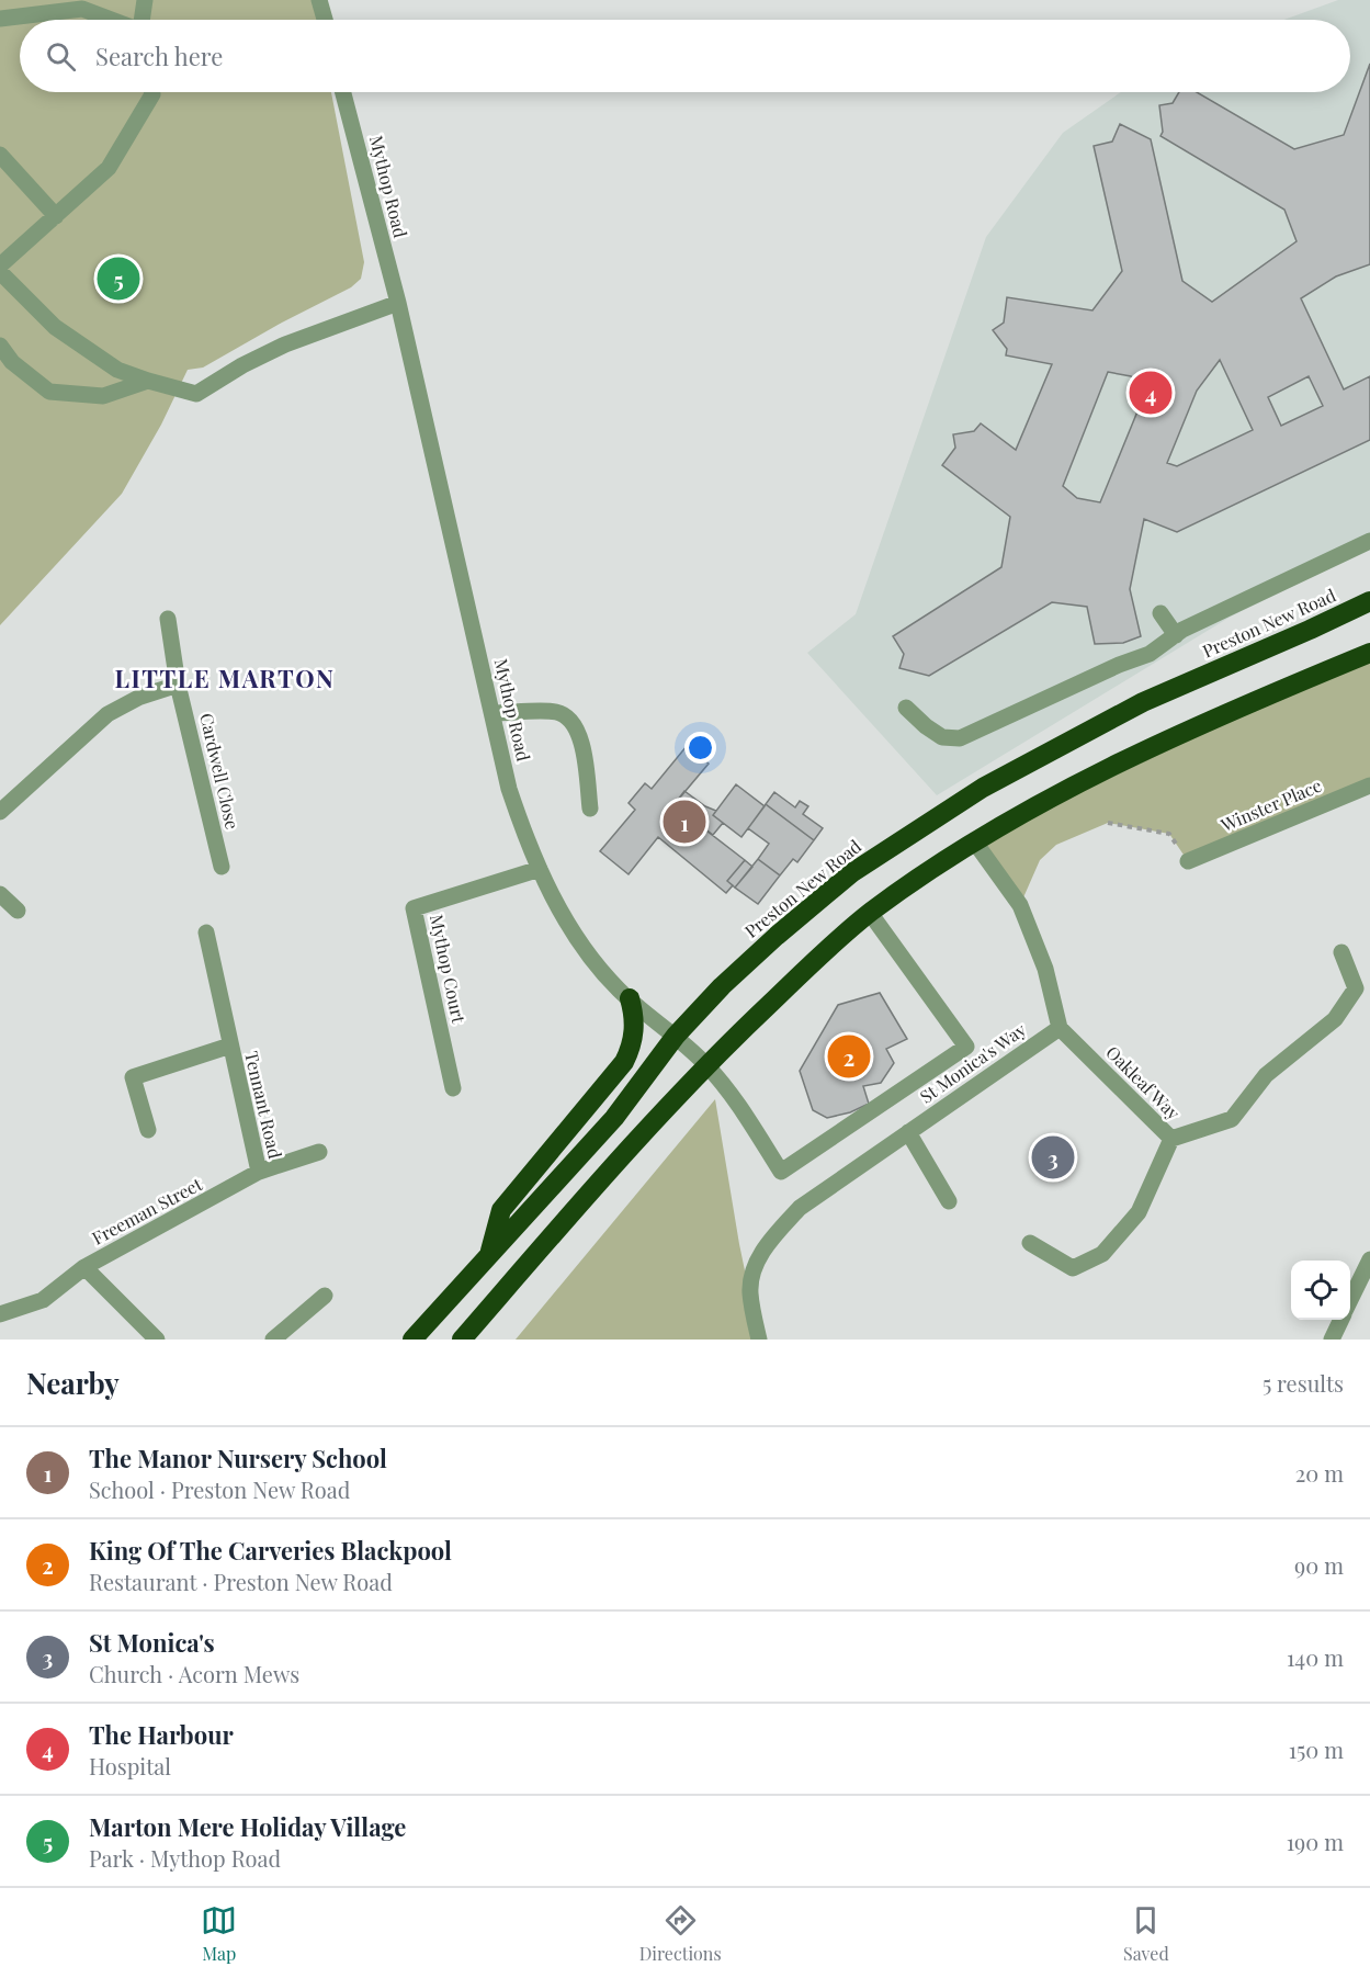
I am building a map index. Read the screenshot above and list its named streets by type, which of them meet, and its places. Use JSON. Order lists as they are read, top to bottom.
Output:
{
  "streets": {
    "highway": ["Preston New Road"],
    "street": [
      "Mythop Road",
      "Cardwell Close",
      "Winster Place",
      "Mythop Court",
      "St Monica's Way",
      "Oakleaf Way",
      "Tennant Road",
      "Freeman Street"
    ]
  },
  "crossings": [
    ["Mythop Road", "Preston New Road"],
    ["Mythop Road", "Mythop Court"],
    ["St Monica's Way", "Oakleaf Way"],
    ["Tennant Road", "Freeman Street"]
  ],
  "districts": ["LITTLE MARTON"],
  "page": {
    "search": "Search here",
    "pins": [
      "5",
      "4",
      "1",
      "2",
      "3"
    ],
    "heading": ["Nearby", "5 results"],
    "list": [
      {
        "mark": "1",
        "name": "The Manor Nursery School",
        "note": "School · Preston New Road",
        "value": "20 m"
      },
      {
        "mark": "2",
        "name": "King Of The Carveries Blackpool",
        "note": "Restaurant · Preston New Road",
        "value": "90 m"
      },
      {
        "mark": "3",
        "name": "St Monica's",
        "note": "Church · Acorn Mews",
        "value": "140 m"
      },
      {
        "mark": "4",
        "name": "The Harbour",
        "note": "Hospital",
        "value": "150 m"
      },
      {
        "mark": "5",
        "name": "Marton Mere Holiday Village",
        "note": "Park · Mythop Road",
        "value": "190 m"
      }
    ],
    "nav": ["Map", "Directions", "Saved"]
  }
}
